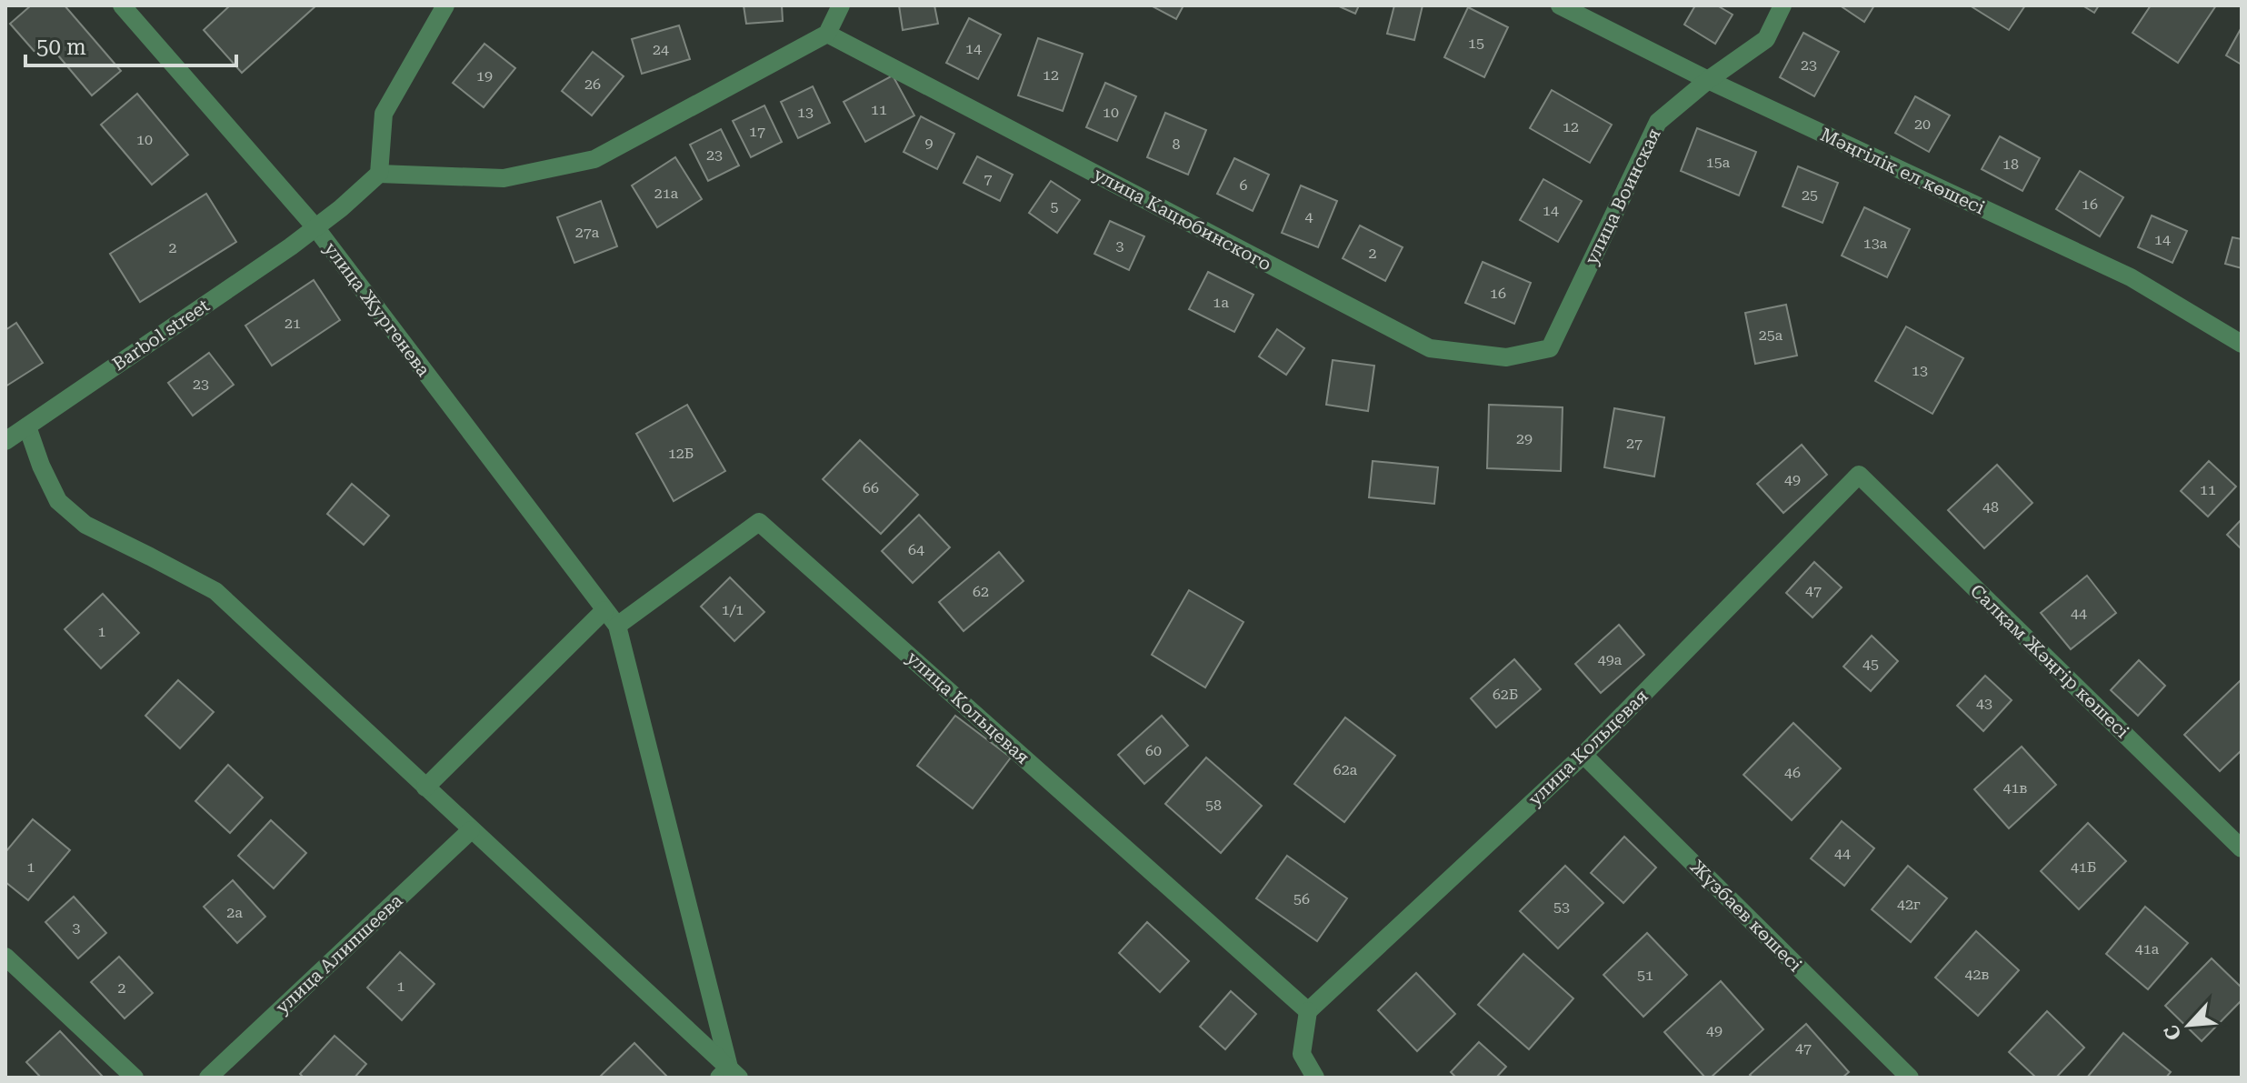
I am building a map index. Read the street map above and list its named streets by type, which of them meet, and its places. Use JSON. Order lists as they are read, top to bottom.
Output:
{
  "streets": {
    "street": [
      "Мәңгілік ел көшесі",
      "улица Воинская",
      "улица Кацюбинского",
      "улица Жургенева",
      "Barbol street",
      "Салқам Жәңгір көшесі",
      "улица Кольцевая",
      "Жүзбаев көшесі",
      "улица Алипшеева"
    ]
  },
  "crossings": [
    ["Мәңгілік ел көшесі", "улица Воинская"],
    ["улица Воинская", "улица Кацюбинского"],
    ["улица Жургенева", "Barbol street"],
    ["улица Жургенева", "улица Кольцевая"],
    ["Салқам Жәңгір көшесі", "улица Кольцевая"],
    ["улица Кольцевая", "Жүзбаев көшесі"]
  ],
  "house_numbers": [
    "15",
    "14",
    "24",
    "23",
    "12",
    "19",
    "26",
    "11",
    "13",
    "10",
    "20",
    "12",
    "17",
    "10",
    "9",
    "8",
    "23",
    "15а",
    "18",
    "7",
    "6",
    "21а",
    "25",
    "16",
    "5",
    "14",
    "4",
    "27а",
    "14",
    "13а",
    "3",
    "2",
    "2",
    "16",
    "1а",
    "21",
    "25а",
    "13",
    "23",
    "29",
    "27",
    "12Б",
    "49",
    "66",
    "11",
    "48",
    "64",
    "47",
    "62",
    "1/1",
    "44",
    "1",
    "49а",
    "45",
    "62Б",
    "43",
    "60",
    "62а",
    "46",
    "41в",
    "58",
    "44",
    "1",
    "41Б",
    "56",
    "42г",
    "53",
    "2а",
    "3",
    "41а",
    "42в",
    "51",
    "1",
    "2",
    "49",
    "47"
  ],
  "scale_bar": "50 m",
  "north": "bottom left"
}
